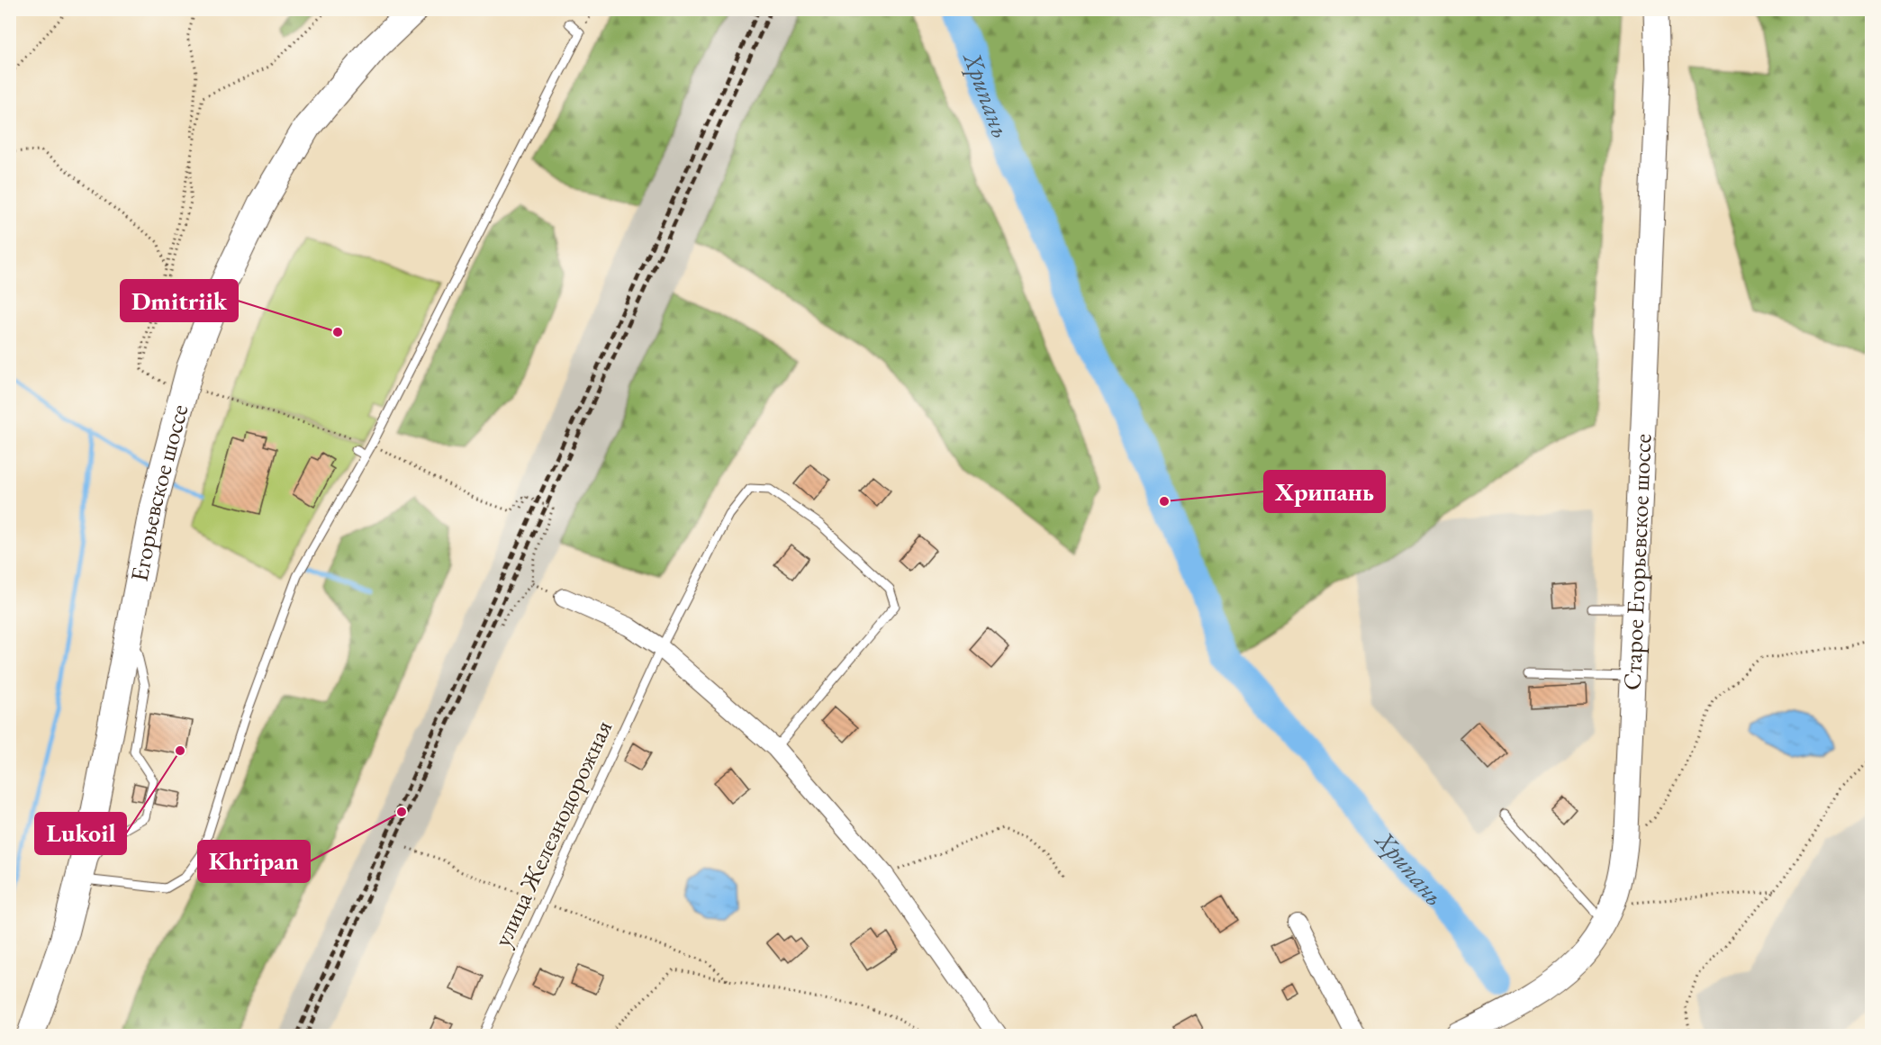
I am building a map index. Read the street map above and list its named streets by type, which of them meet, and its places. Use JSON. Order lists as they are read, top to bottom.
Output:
{
  "streets": {
    "main road": ["Егорьевское шоссе", "Старое Егорьевское шоссе"],
    "lane": ["улица Железнодорожная"]
  },
  "water": ["Хрипань"],
  "places": [
    "Dmitriik",
    "Хрипань",
    "Lukoil",
    "Khripan"
  ]
}
